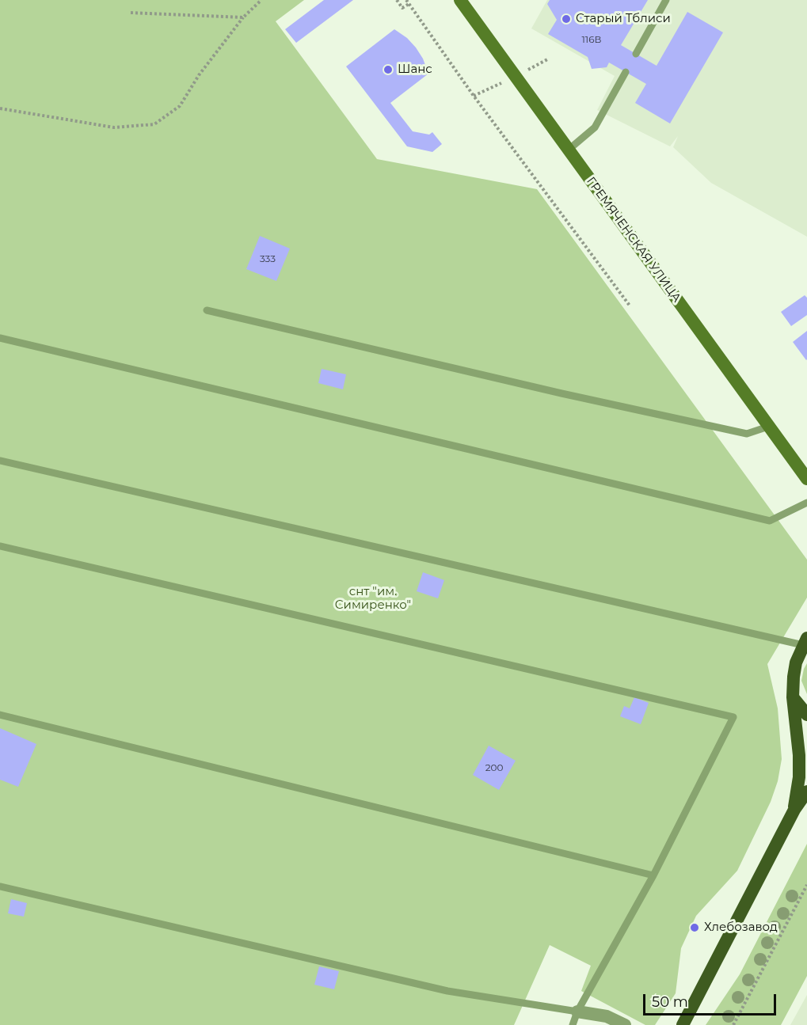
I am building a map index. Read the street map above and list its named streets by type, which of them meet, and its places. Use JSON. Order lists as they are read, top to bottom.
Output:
{
  "streets": {
    "main road": ["ГРЕМЯЧЕНСКАЯ УЛИЦА"]
  },
  "parks": ["снт \"им. Симиренко\""],
  "places": ["Старый Тблиси", "Шанс", "Хлебозавод"],
  "house_numbers": ["116В", "333", "200"],
  "scale_bar": "50 m"
}
